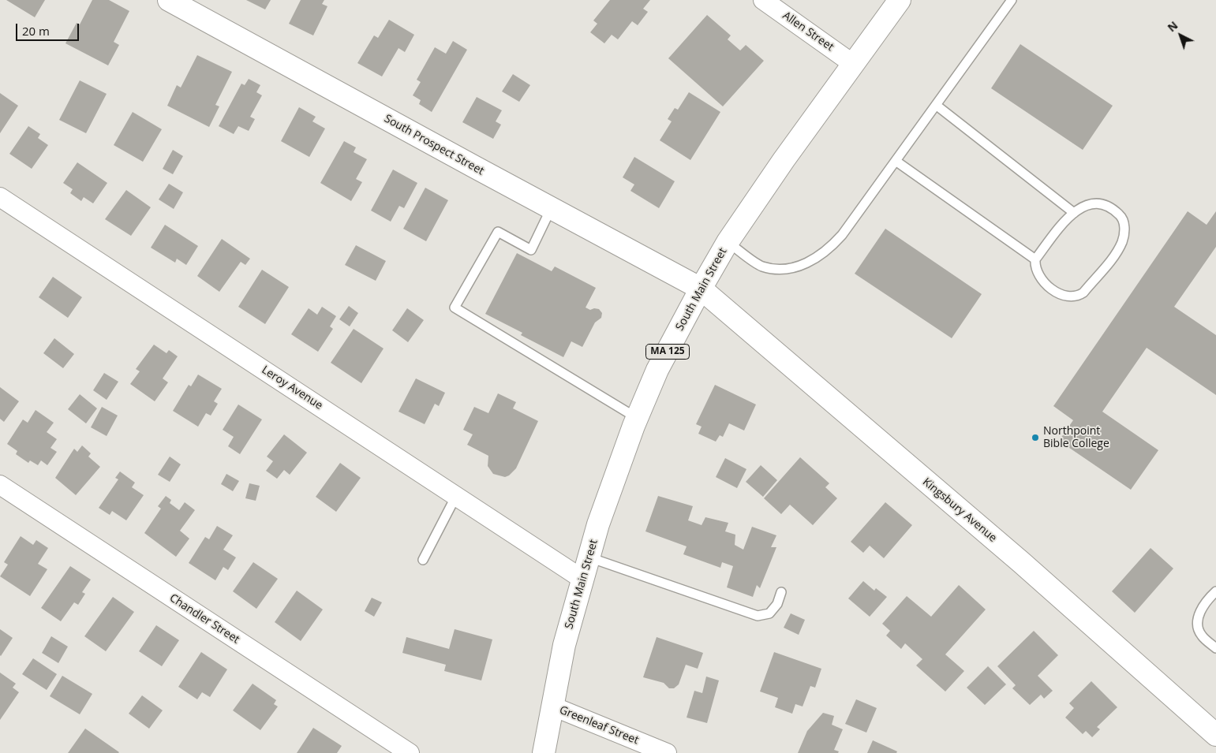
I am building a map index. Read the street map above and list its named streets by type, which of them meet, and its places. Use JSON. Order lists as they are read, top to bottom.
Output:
{
  "streets": {
    "main road": [
      "South Prospect Street",
      "South Main Street",
      "MA 125",
      "Kingsbury Avenue"
    ],
    "street": [
      "Allen Street",
      "Leroy Avenue",
      "Chandler Street",
      "Greenleaf Street"
    ]
  },
  "crossings": [
    ["Allen Street", "South Main Street"],
    ["South Prospect Street", "South Main Street"],
    ["South Prospect Street", "Kingsbury Avenue"],
    ["South Main Street", "Leroy Avenue"],
    ["South Main Street", "Kingsbury Avenue"],
    ["South Main Street", "Greenleaf Street"]
  ],
  "places": ["Northpoint Bible College"],
  "scale_bar": "20 m",
  "north": "top left"
}
